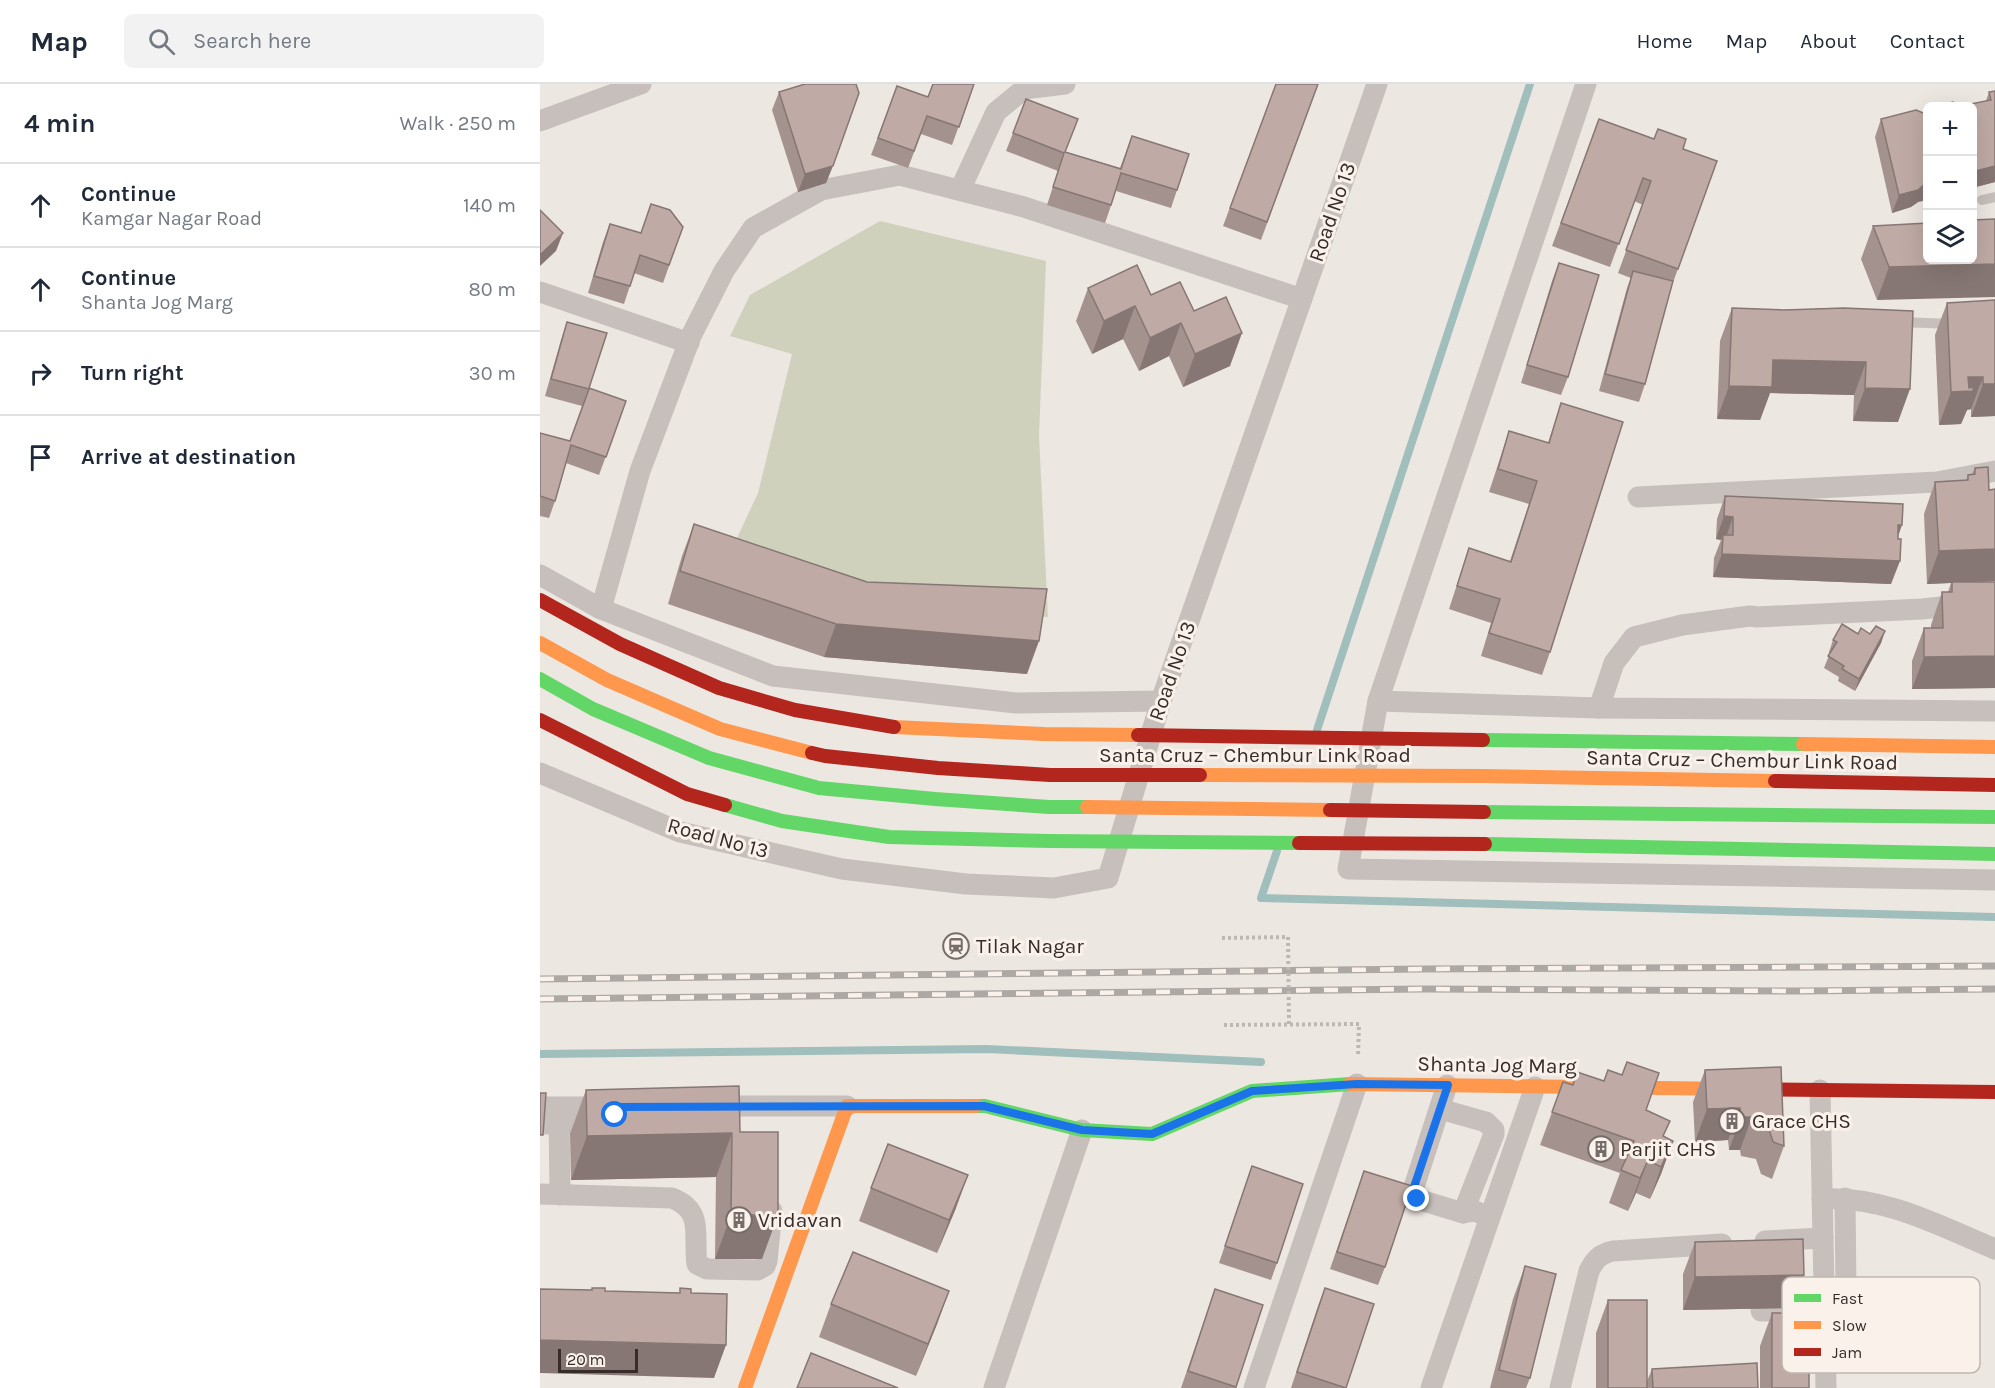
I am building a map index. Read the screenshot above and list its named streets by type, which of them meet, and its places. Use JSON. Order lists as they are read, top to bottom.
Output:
{
  "streets": {
    "main road": ["Santa Cruz – Chembur Link Road", "Shanta Jog Marg"],
    "street": ["Road No 13"]
  },
  "places": {
    "station": ["Tilak Nagar"],
    "building": ["Grace CHS", "Parjit CHS", "Vridavan"]
  },
  "legend": ["Fast", "Slow", "Jam"],
  "scale_bar": "20 m",
  "page": {
    "header": "Map",
    "search": "Search here",
    "nav": [
      "Home",
      "Map",
      "About",
      "Contact"
    ],
    "heading": ["4 min", "Walk · 250 m"],
    "map_buttons": ["+", "−"],
    "list": [
      ["Continue", "Kamgar Nagar Road", "140 m"],
      ["Continue", "Shanta Jog Marg", "80 m"],
      ["Turn right", "30 m"],
      "Arrive at destination"
    ],
    "scale": "20 m"
  }
}
